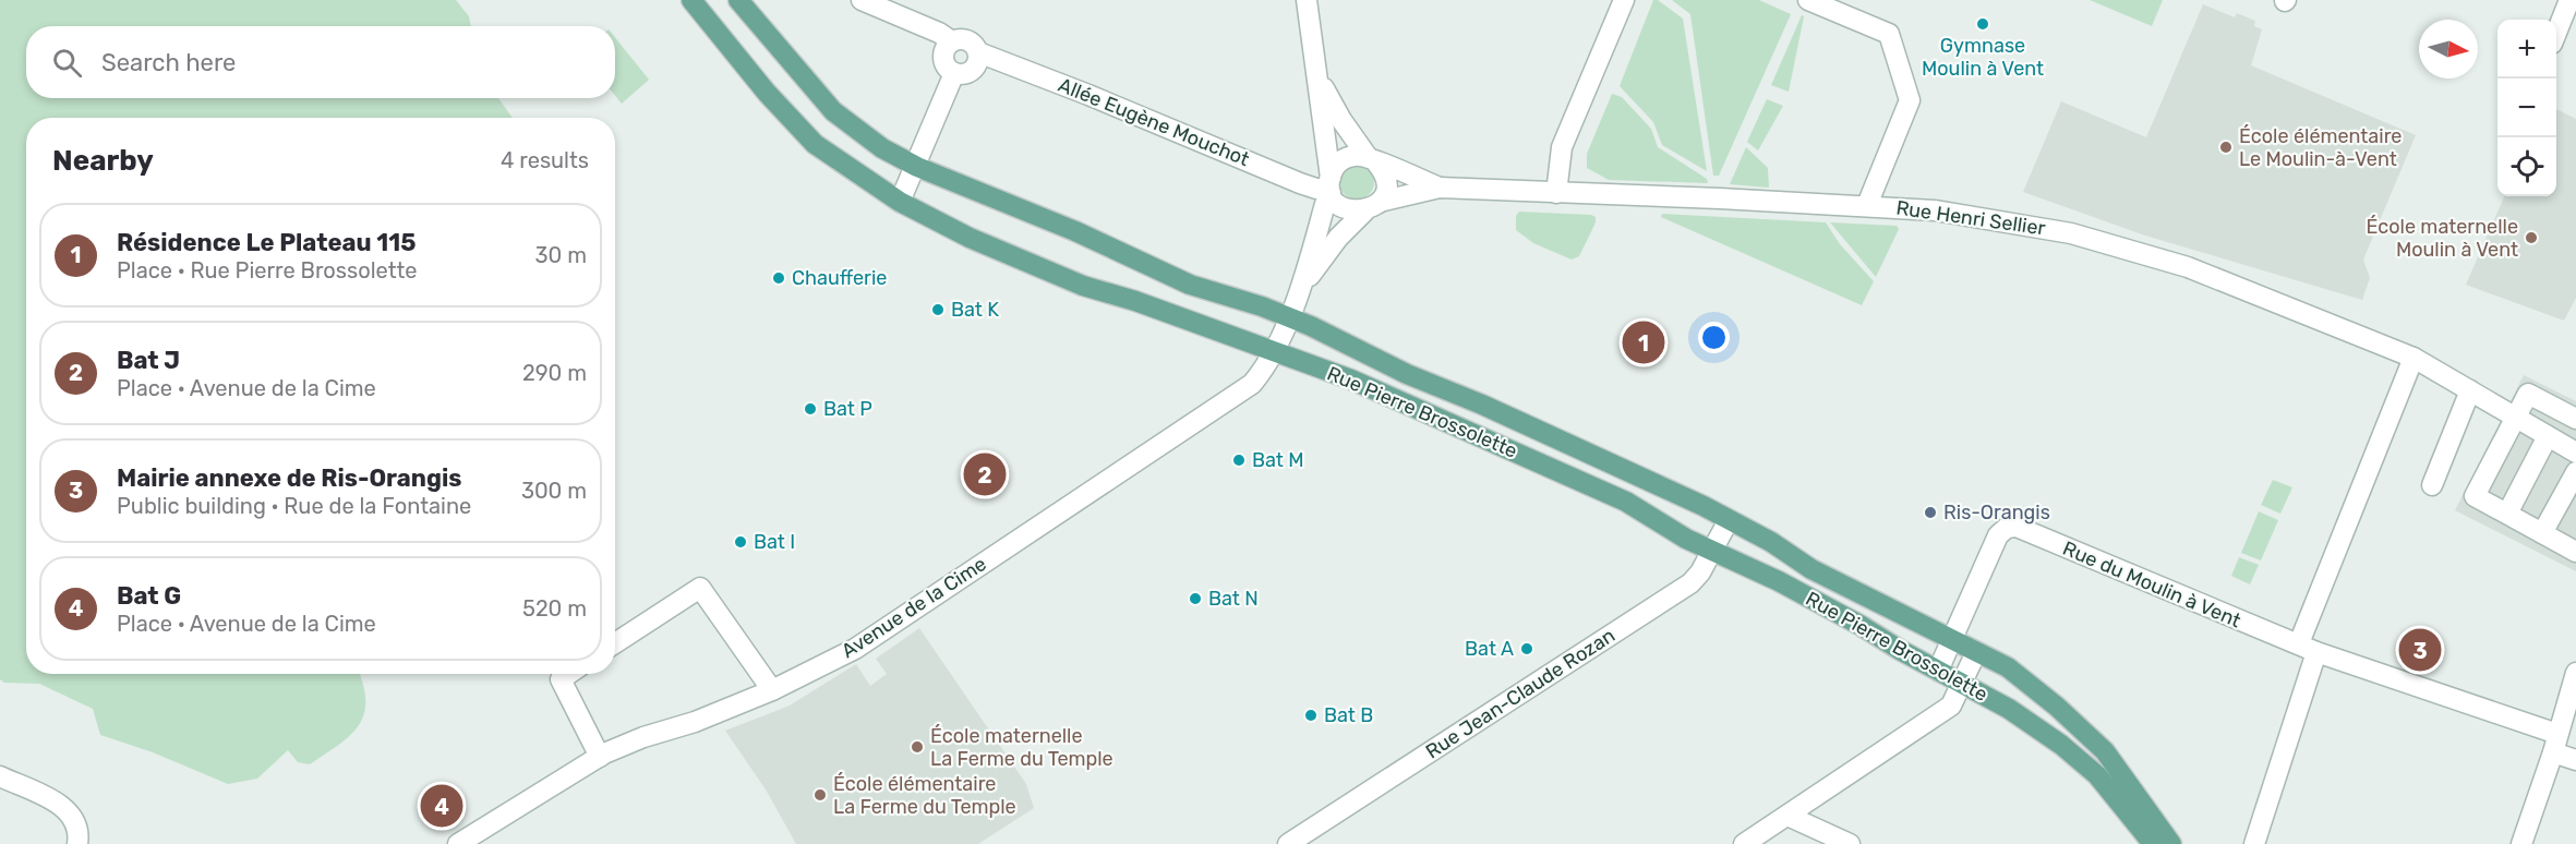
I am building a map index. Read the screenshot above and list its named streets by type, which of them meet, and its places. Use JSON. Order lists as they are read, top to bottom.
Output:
{
  "streets": {
    "main road": ["Rue Pierre Brossolette"],
    "street": [
      "Allée Eugène Mouchot",
      "Rue Henri Sellier",
      "Rue du Moulin à Vent",
      "Avenue de la Cime",
      "Rue Jean-Claude Rozan"
    ]
  },
  "crossings": [
    ["Rue Pierre Brossolette", "Rue du Moulin à Vent"],
    ["Rue Pierre Brossolette", "Avenue de la Cime"],
    ["Rue Pierre Brossolette", "Rue Jean-Claude Rozan"]
  ],
  "places": [
    "Gymnase Moulin à Vent",
    "École élémentaire Le Moulin-à-Vent",
    "École maternelle Moulin à Vent",
    "Chaufferie",
    "Bat K",
    "Bat P",
    "Bat M",
    "Ris-Orangis",
    "Bat I",
    "Bat N",
    "Bat A",
    "Bat B",
    "École maternelle La Ferme du Temple",
    "École élémentaire La Ferme du Temple"
  ],
  "north": "right",
  "page": {
    "map_buttons": ["+", "−"],
    "search": "Search here",
    "heading": ["Nearby", "4 results"],
    "list": [
      {
        "mark": "1",
        "name": "Résidence Le Plateau 115",
        "note": "Place · Rue Pierre Brossolette",
        "value": "30 m"
      },
      {
        "mark": "2",
        "name": "Bat J",
        "note": "Place · Avenue de la Cime",
        "value": "290 m"
      },
      {
        "mark": "3",
        "name": "Mairie annexe de Ris-Orangis",
        "note": "Public building · Rue de la Fontaine",
        "value": "300 m"
      },
      {
        "mark": "4",
        "name": "Bat G",
        "note": "Place · Avenue de la Cime",
        "value": "520 m"
      }
    ],
    "pins": [
      "1",
      "2",
      "3",
      "4"
    ]
  }
}
